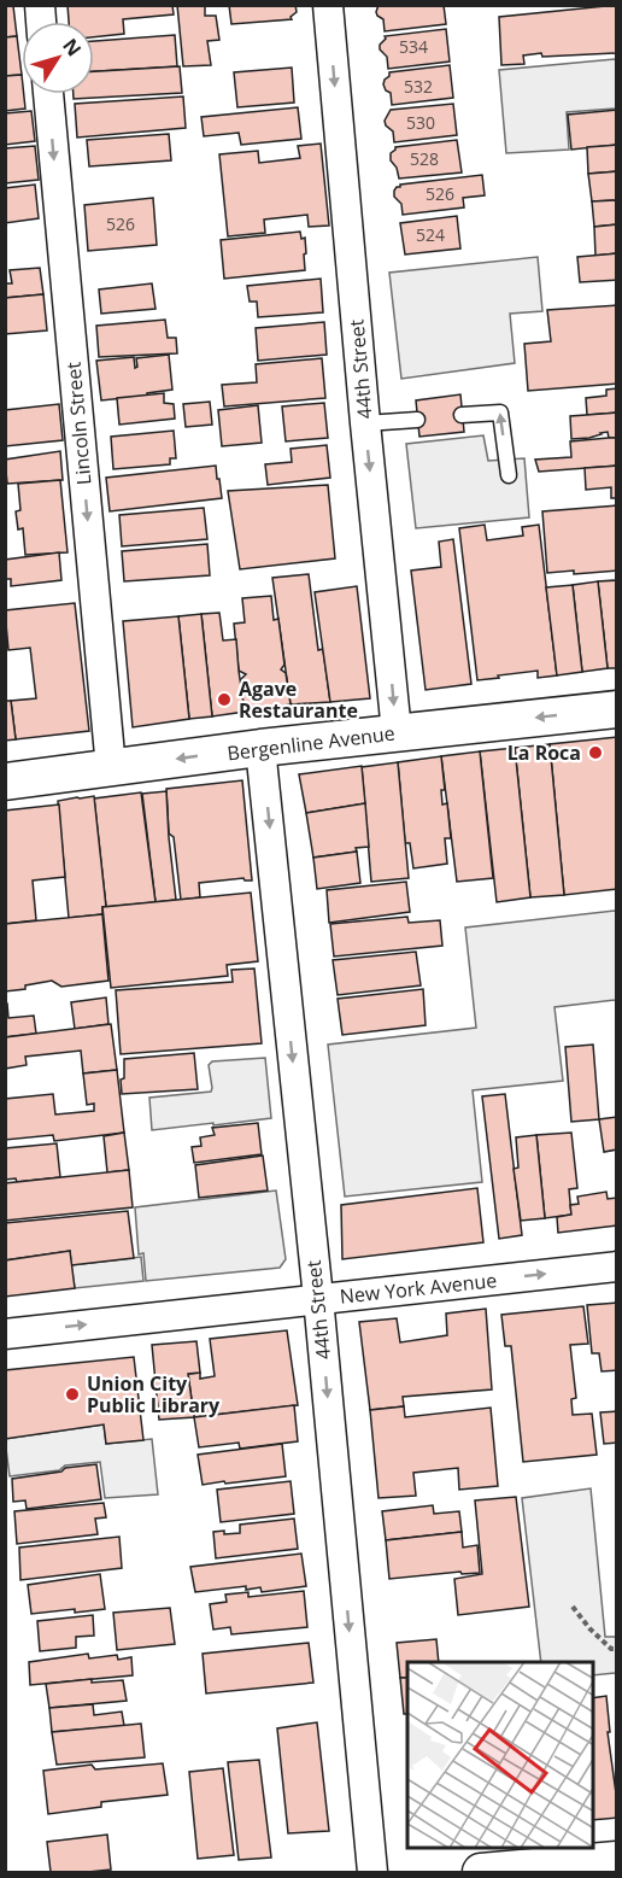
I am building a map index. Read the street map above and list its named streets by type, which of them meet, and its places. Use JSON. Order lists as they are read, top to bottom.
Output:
{
  "streets": {
    "street": [
      "44th Street",
      "Lincoln Street",
      "Bergenline Avenue",
      "New York Avenue"
    ]
  },
  "crossings": [
    ["44th Street", "Bergenline Avenue"],
    ["44th Street", "New York Avenue"],
    ["Lincoln Street", "Bergenline Avenue"]
  ],
  "one_way": [
    "44th Street",
    "Lincoln Street",
    "Bergenline Avenue",
    "New York Avenue"
  ],
  "places": ["Agave Restaurante", "La Roca", "Union City Public Library"],
  "house_numbers": [
    "534",
    "532",
    "530",
    "528",
    "526",
    "526",
    "524"
  ],
  "north": "top right"
}
